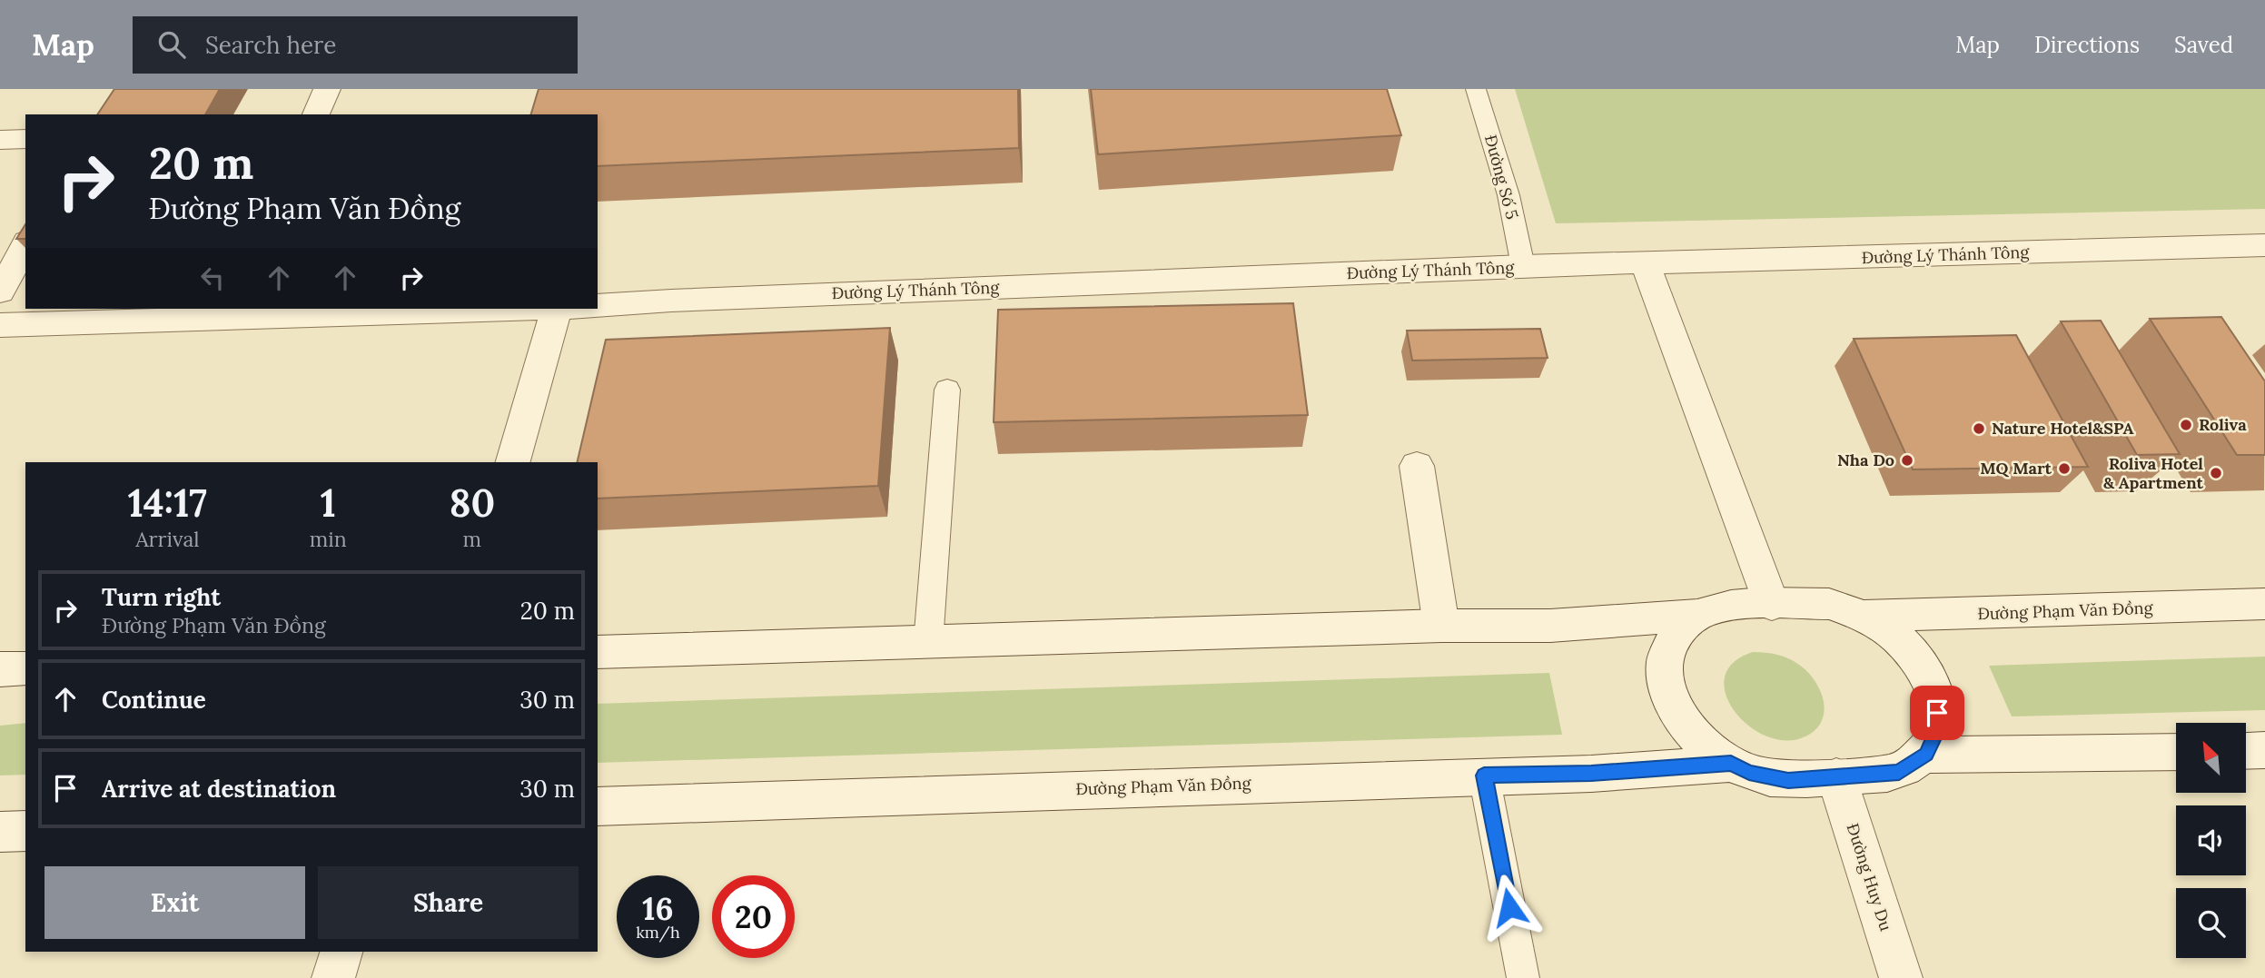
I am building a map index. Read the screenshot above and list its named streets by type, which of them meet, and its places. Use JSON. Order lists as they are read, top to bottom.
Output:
{
  "streets": {
    "street": ["Đường Lý Thánh Tông", "Đường Phạm Văn Đồng", "Đường Huy Du"],
    "lane": ["Đường Số 5"]
  },
  "crossings": [
    ["Đường Số 5", "Đường Lý Thánh Tông"]
  ],
  "places": [
    "Roliva",
    "Nature Hotel&SPA",
    "Nha Do",
    "MQ Mart",
    "Roliva Hotel & Apartment"
  ],
  "north": "top left",
  "page": {
    "header": "Map",
    "search": "Search here",
    "nav": ["Map", "Directions", "Saved"],
    "turn": ["20 m", "Đường Phạm Văn Đồng"],
    "eta": [
      "14:17",
      "Arrival",
      "1",
      "min",
      "80",
      "m"
    ],
    "list": [
      {
        "name": "Turn right",
        "note": "Đường Phạm Văn Đồng",
        "value": "20 m"
      },
      {
        "name": "Continue",
        "value": "30 m"
      },
      {
        "name": "Arrive at destination",
        "value": "30 m"
      }
    ],
    "buttons": ["Exit", "Share"],
    "speed": "16 km/h",
    "limit": "20"
  }
}
